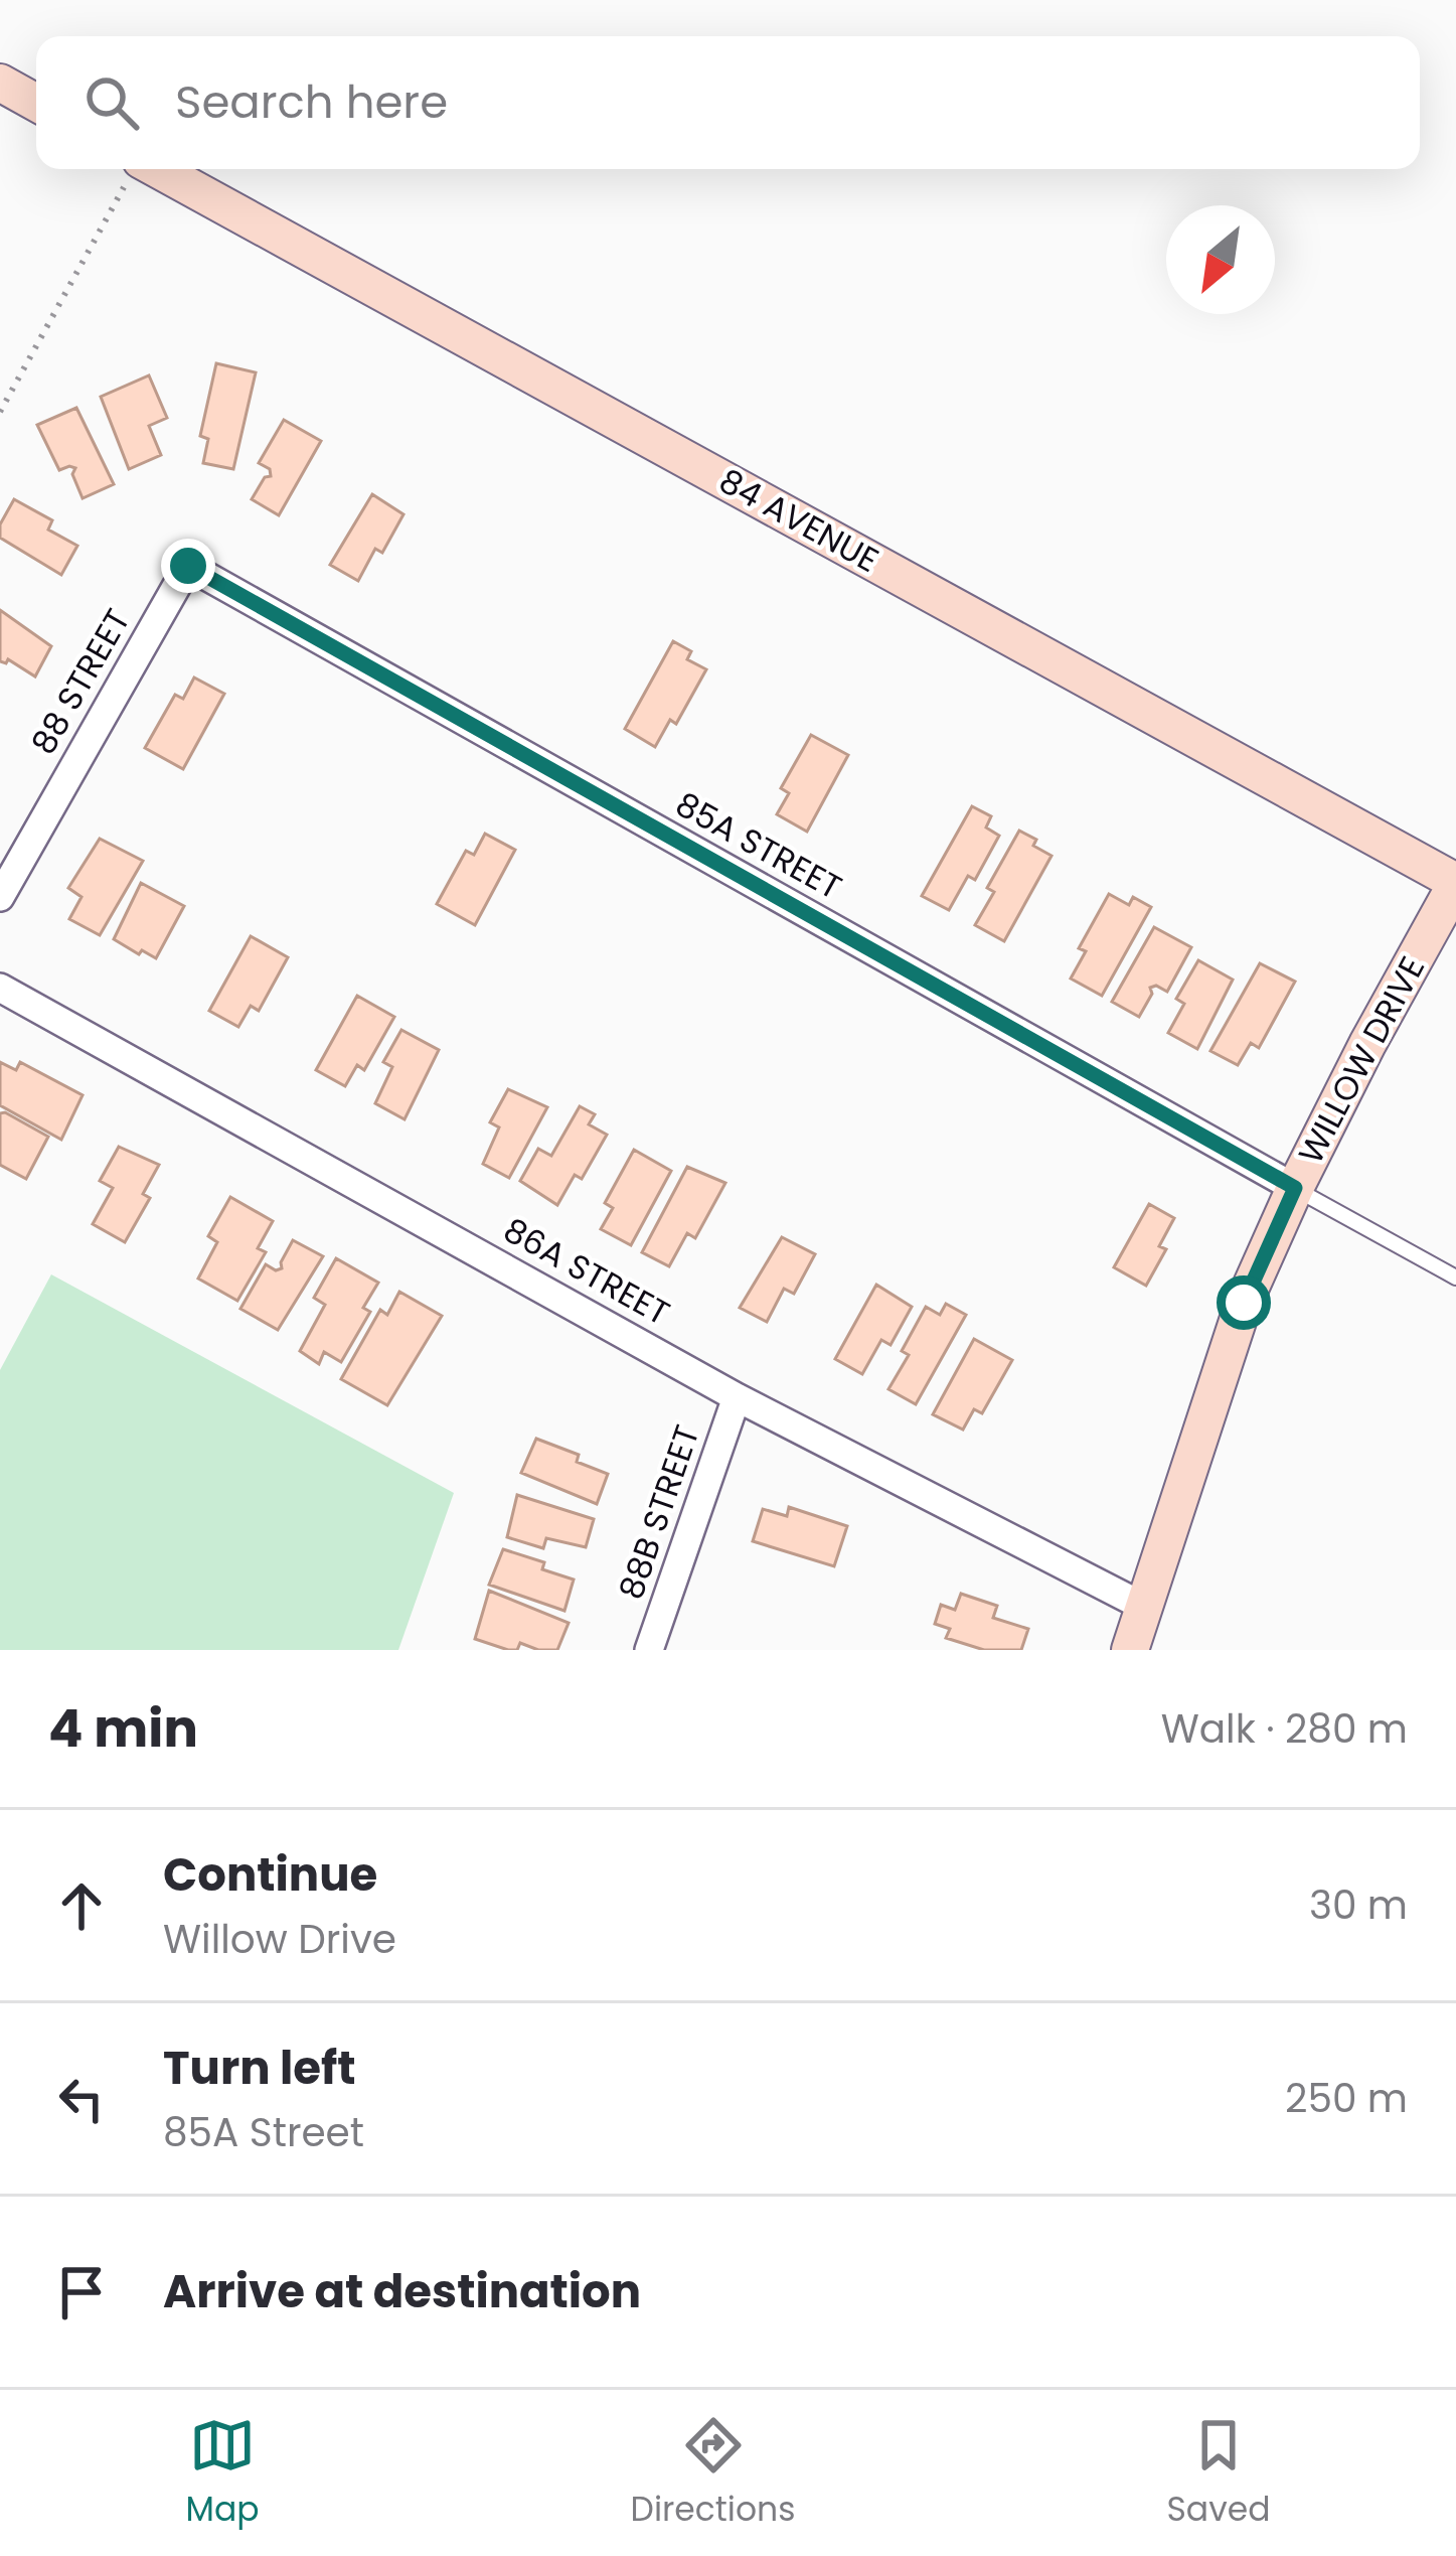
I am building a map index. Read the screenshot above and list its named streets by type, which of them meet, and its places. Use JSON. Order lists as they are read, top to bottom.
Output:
{
  "streets": {
    "street": [
      "84 AVENUE",
      "88 STREET",
      "85A STREET",
      "WILLOW DRIVE",
      "86A STREET",
      "88B STREET"
    ]
  },
  "crossings": [
    ["84 AVENUE", "WILLOW DRIVE"],
    ["88 STREET", "85A STREET"],
    ["85A STREET", "WILLOW DRIVE"],
    ["WILLOW DRIVE", "86A STREET"],
    ["86A STREET", "88B STREET"]
  ],
  "north": "bottom left",
  "page": {
    "search": "Search here",
    "heading": ["4 min", "Walk · 280 m"],
    "list": [
      ["Continue", "Willow Drive", "30 m"],
      ["Turn left", "85A Street", "250 m"],
      "Arrive at destination"
    ],
    "nav": ["Map", "Directions", "Saved"]
  }
}
